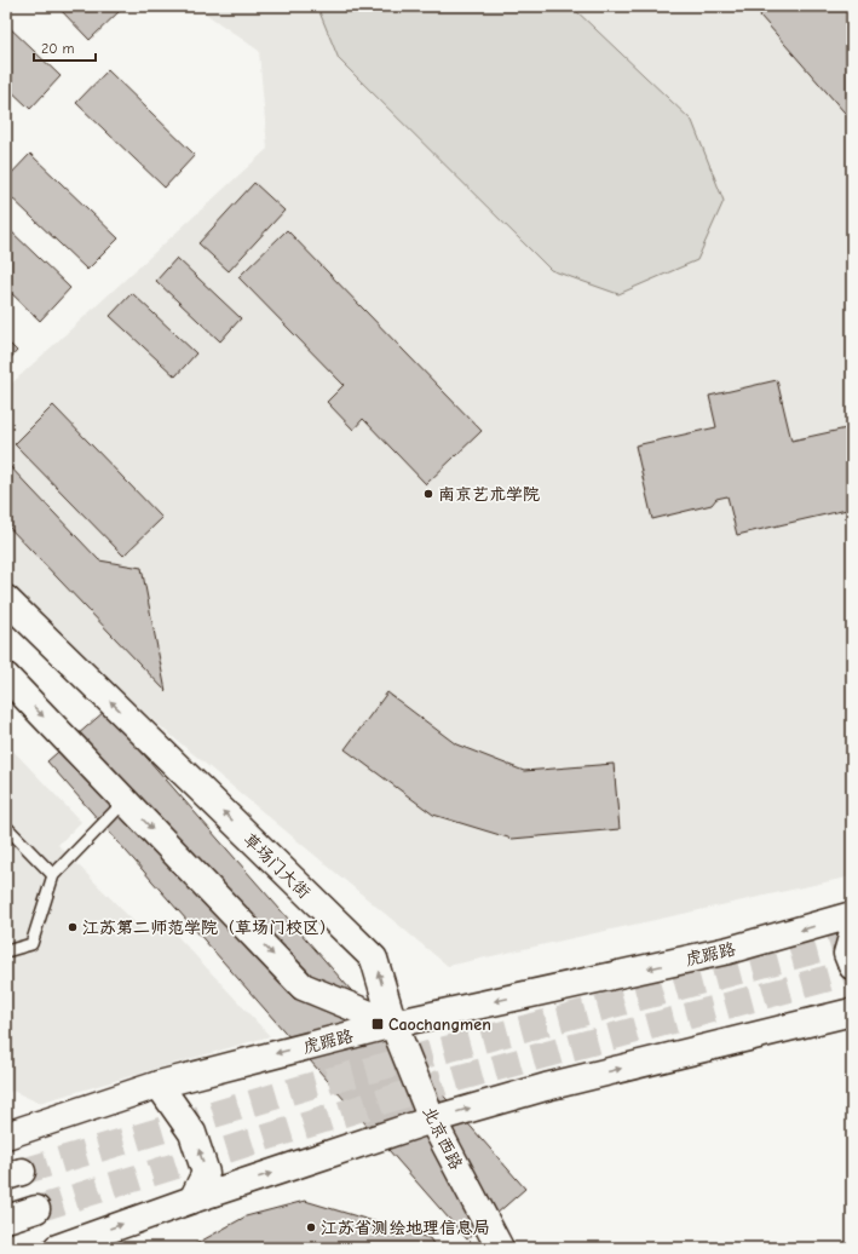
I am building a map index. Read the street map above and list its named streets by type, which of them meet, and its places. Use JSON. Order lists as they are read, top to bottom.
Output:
{
  "streets": {
    "main road": ["草场门大街", "虎踞路", "北京西路"]
  },
  "crossings": [
    ["草场门大街", "虎踞路"],
    ["草场门大街", "北京西路"],
    ["虎踞路", "北京西路"]
  ],
  "places": {
    "other": ["南京艺术学院", "江苏第二师范学院（草场门校区）", "江苏省测绘地理信息局"],
    "transit": ["Caochangmen"]
  },
  "scale_bar": "20 m"
}
